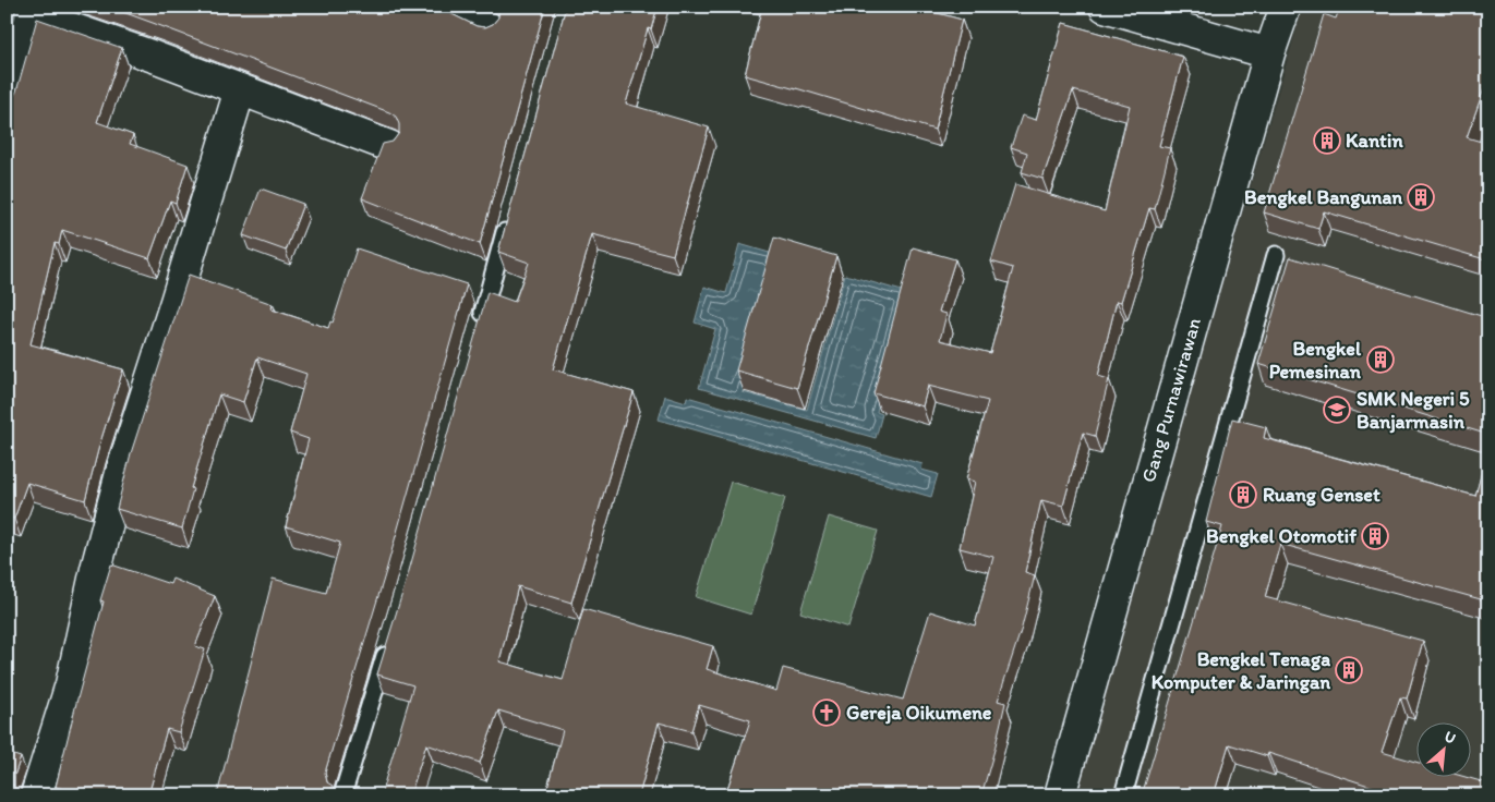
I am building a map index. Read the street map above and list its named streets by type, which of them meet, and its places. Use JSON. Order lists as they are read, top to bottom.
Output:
{
  "streets": {
    "street": ["Gang Purnawirawan"]
  },
  "places": {
    "building": [
      "Kantin",
      "Bengkel Bangunan",
      "Bengkel Pemesinan",
      "Ruang Genset",
      "Bengkel Otomotif",
      "Bengkel Tenaga Komputer & Jaringan"
    ],
    "school or university": ["SMK Negeri 5 Banjarmasin"],
    "church": ["Gereja Oikumene"]
  },
  "north": "top right"
}
